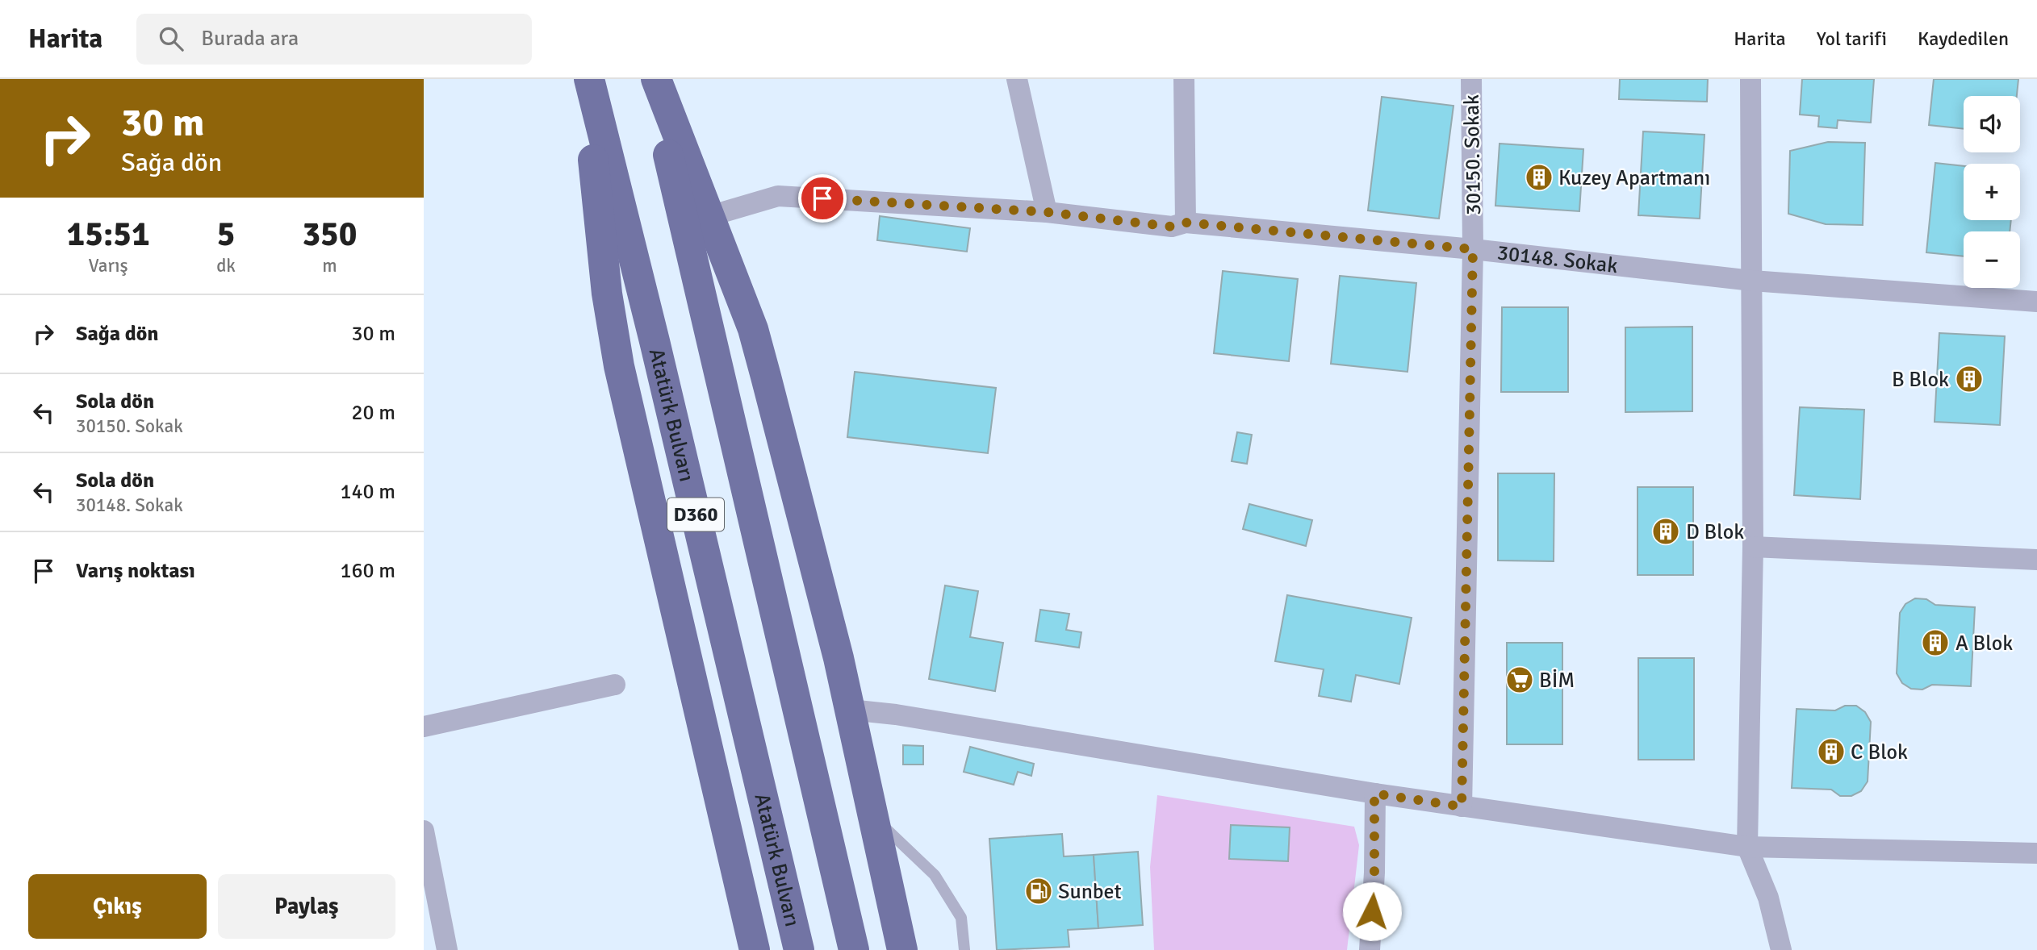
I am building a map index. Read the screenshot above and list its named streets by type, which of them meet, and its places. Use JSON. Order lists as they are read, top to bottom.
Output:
{
  "streets": {
    "highway": ["Atatürk Bulvarı", "D360"],
    "street": ["30150. Sokak", "30148. Sokak"]
  },
  "crossings": [
    ["30150. Sokak", "30148. Sokak"]
  ],
  "places": {
    "building": [
      "Kuzey Apartmanı",
      "B Blok",
      "D Blok",
      "A Blok",
      "C Blok"
    ],
    "supermarket": ["BİM"],
    "fuel station": ["Sunbet"]
  },
  "page": {
    "header": "Harita",
    "search": "Burada ara",
    "nav": ["Harita", "Yol tarifi", "Kaydedilen"],
    "turn": ["30 m", "Sağa dön"],
    "map_buttons": ["+", "−"],
    "eta": [
      "15:51",
      "Varış",
      "5",
      "dk",
      "350",
      "m"
    ],
    "list": [
      {
        "name": "Sağa dön",
        "value": "30 m"
      },
      {
        "name": "Sola dön",
        "note": "30150. Sokak",
        "value": "20 m"
      },
      {
        "name": "Sola dön",
        "note": "30148. Sokak",
        "value": "140 m"
      },
      {
        "name": "Varış noktası",
        "value": "160 m"
      }
    ],
    "buttons": ["Çıkış", "Paylaş"]
  }
}
